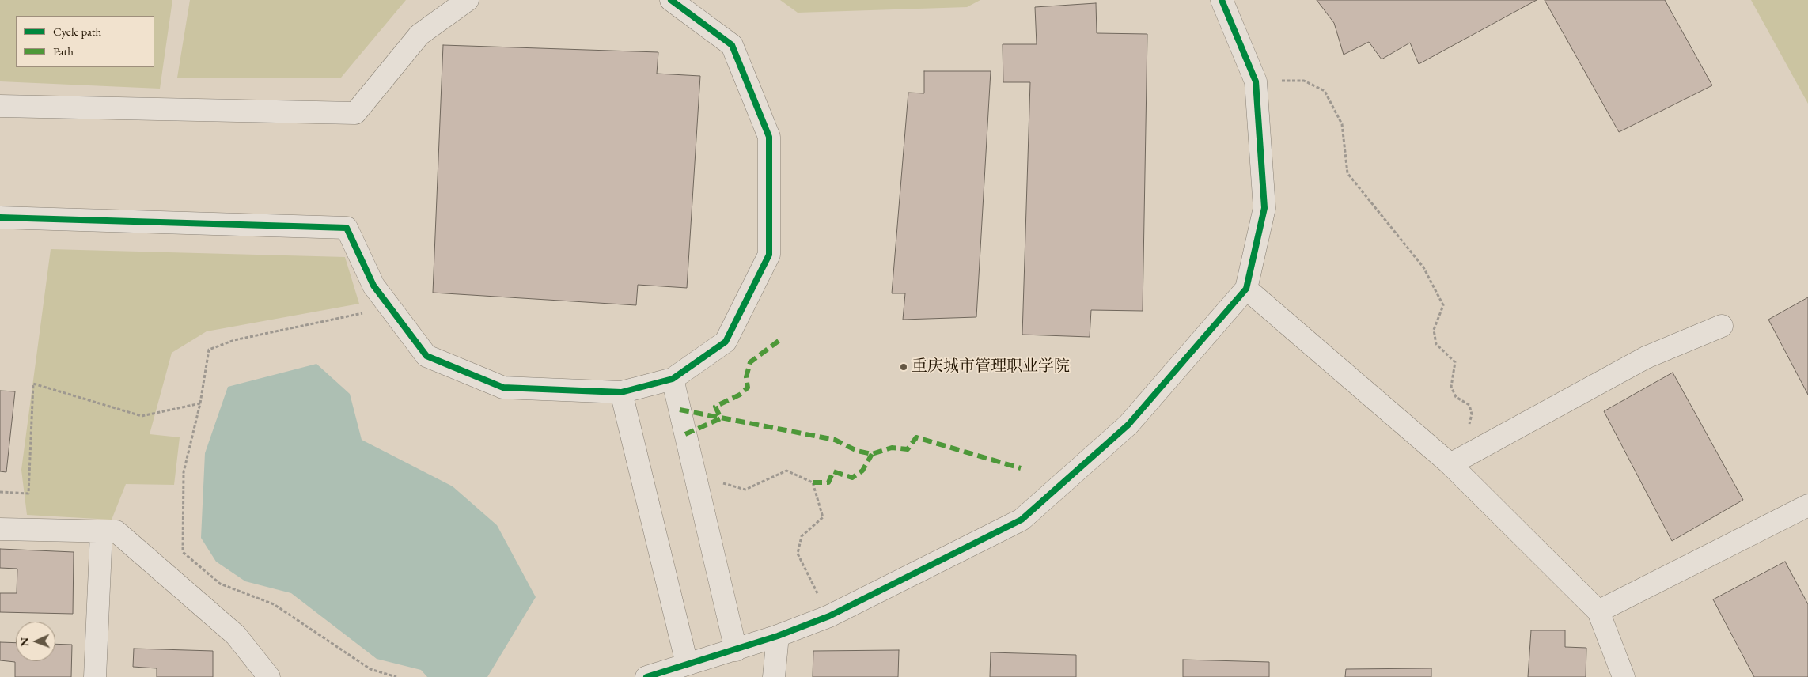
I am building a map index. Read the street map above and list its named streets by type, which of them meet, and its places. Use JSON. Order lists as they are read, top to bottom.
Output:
{
  "places": ["重庆城市管理职业学院"],
  "legend": ["Cycle path", "Path"],
  "north": "left"
}
